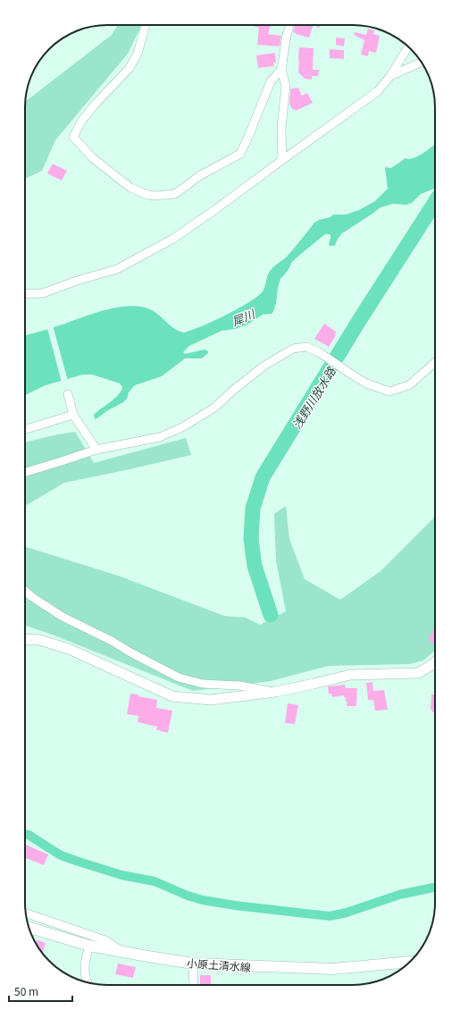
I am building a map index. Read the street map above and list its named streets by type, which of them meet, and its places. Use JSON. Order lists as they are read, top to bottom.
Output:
{
  "streets": {
    "main road": ["小原土清水線"]
  },
  "water": ["犀川", "浅野川放水路"],
  "scale_bar": "50 m"
}
